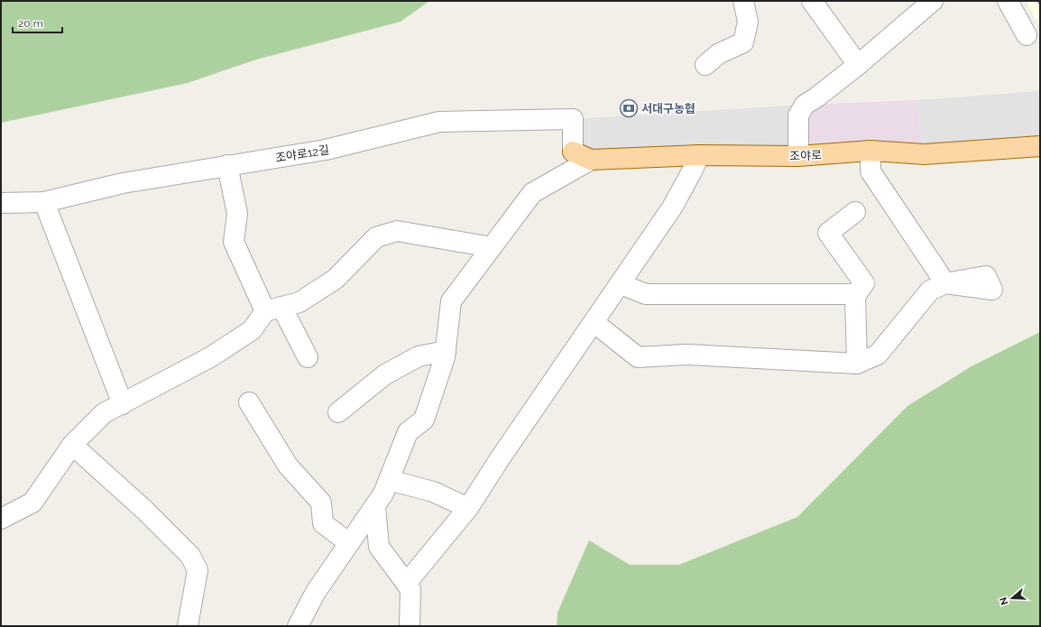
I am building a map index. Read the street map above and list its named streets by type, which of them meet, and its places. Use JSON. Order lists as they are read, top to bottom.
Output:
{
  "streets": {
    "main road": ["조야로"],
    "street": ["조야로12길"]
  },
  "crossings": [
    ["조야로12길", "조야로"]
  ],
  "places": {
    "bank": ["서대구농협"]
  },
  "scale_bar": "20 m",
  "north": "left"
}
